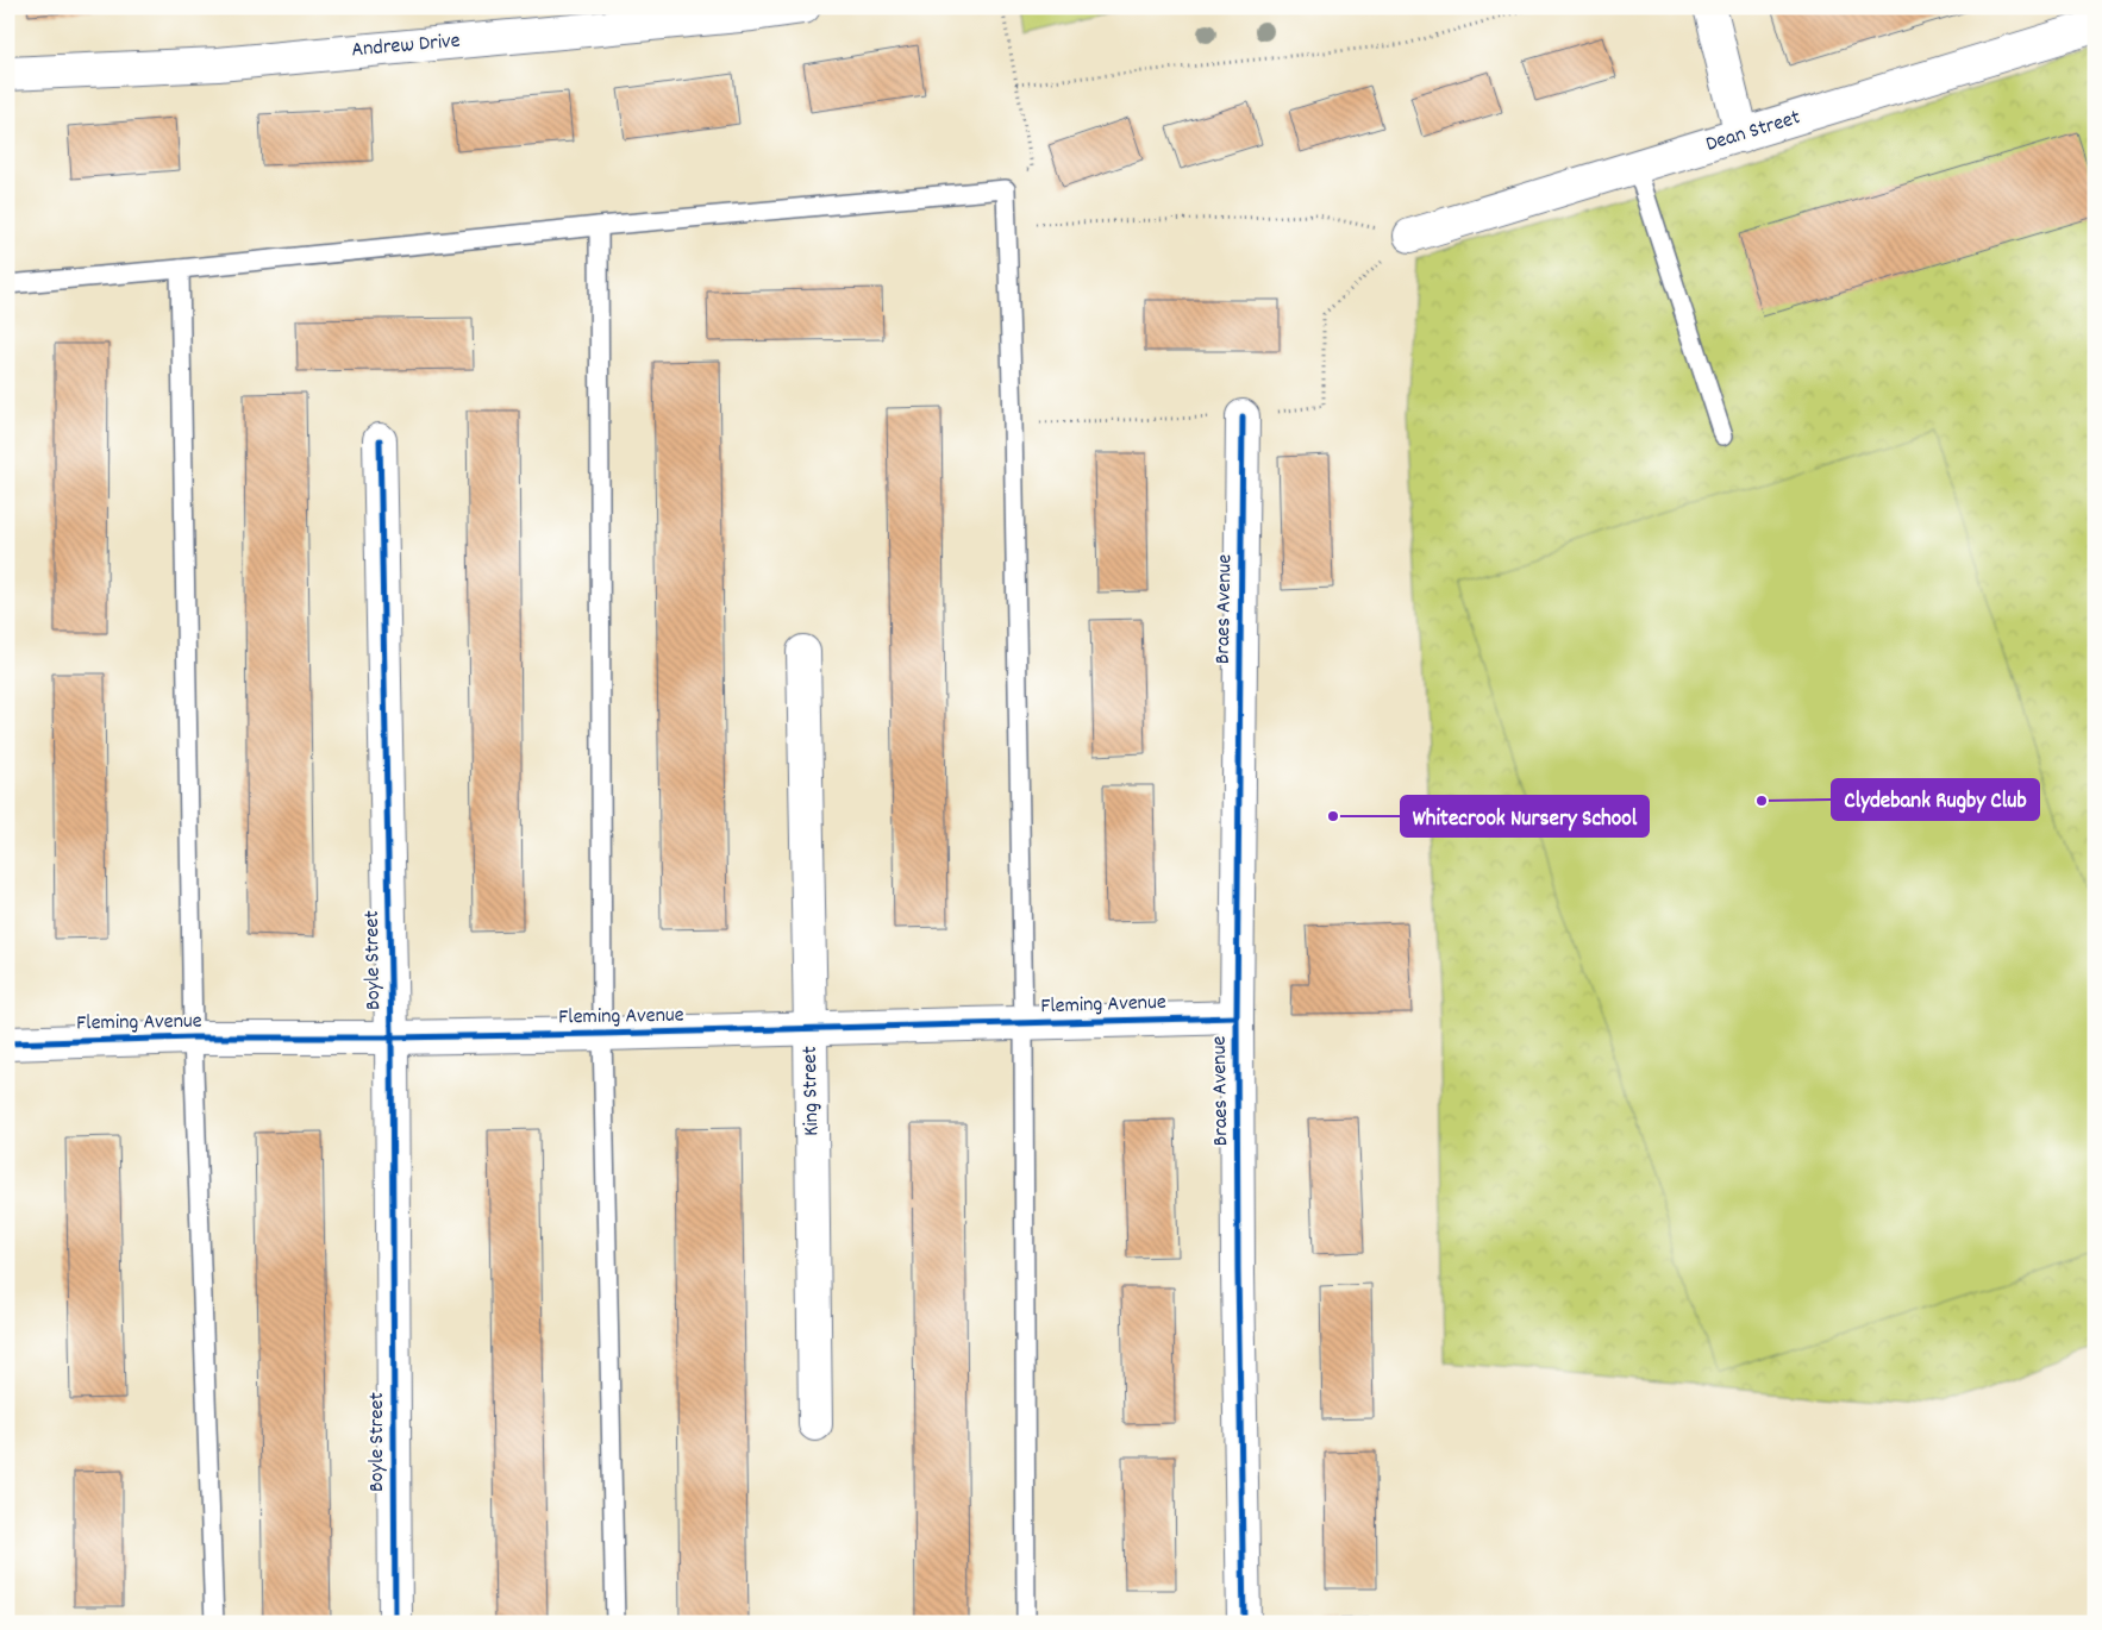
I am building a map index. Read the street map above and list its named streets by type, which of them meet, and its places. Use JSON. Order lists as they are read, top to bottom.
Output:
{
  "streets": {
    "street": [
      "Andrew Drive",
      "Dean Street",
      "Braes Avenue",
      "Boyle Street",
      "Fleming Avenue",
      "King Street"
    ]
  },
  "crossings": [
    ["Braes Avenue", "Fleming Avenue"],
    ["Boyle Street", "Fleming Avenue"],
    ["Fleming Avenue", "King Street"]
  ],
  "places": ["Clydebank Rugby Club", "Whitecrook Nursery School"]
}
